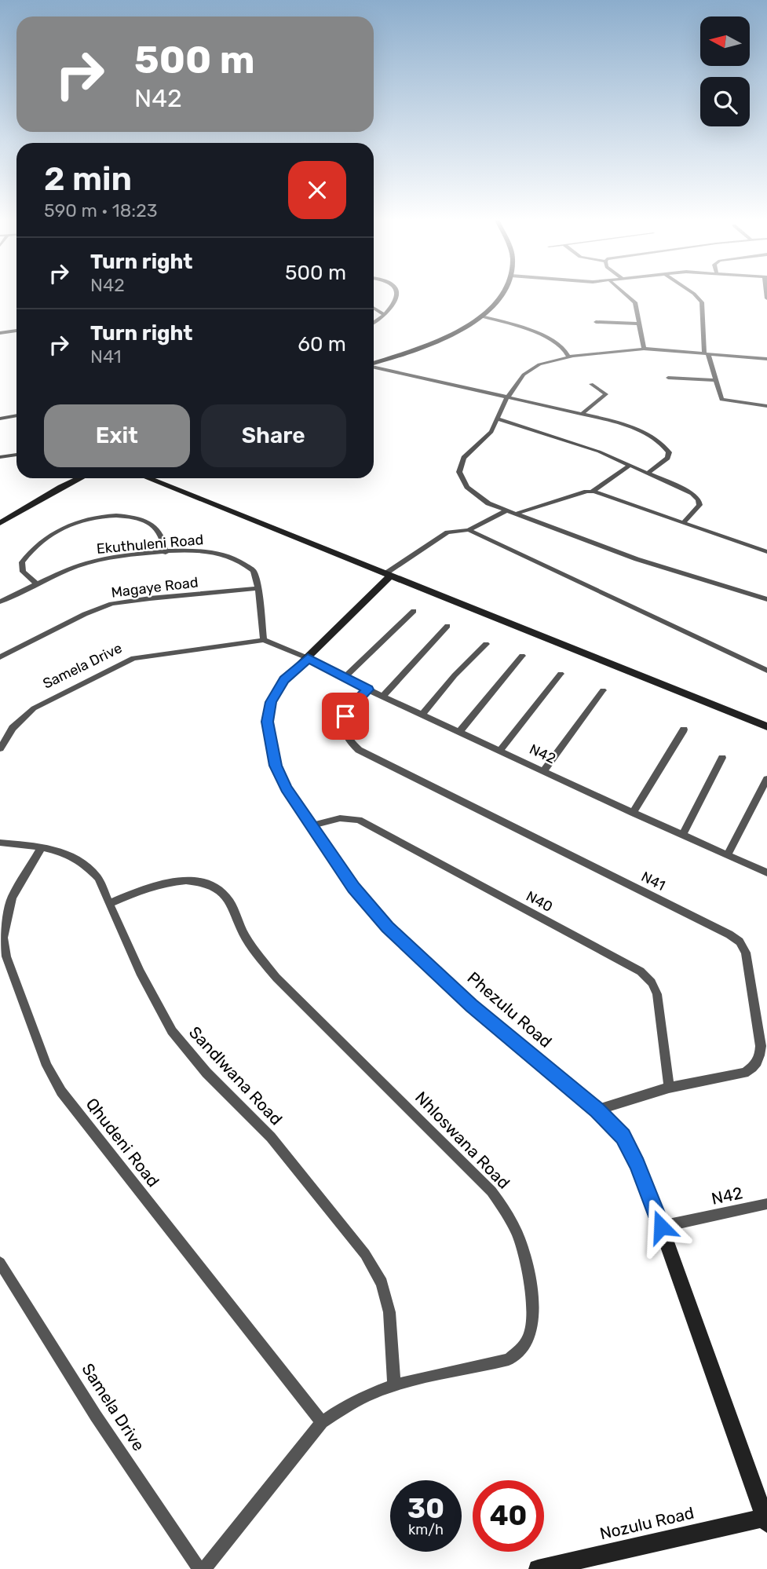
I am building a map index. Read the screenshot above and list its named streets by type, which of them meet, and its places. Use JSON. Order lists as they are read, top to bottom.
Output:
{
  "streets": {
    "street": [
      "Ekuthuleni Road",
      "Magaye Road",
      "Samela Drive",
      "N42",
      "N41",
      "N40",
      "Phezulu Road",
      "Sandlwana Road",
      "Nhloswana Road",
      "Qhudeni Road",
      "Nozulu Road"
    ]
  },
  "crossings": [
    ["Ekuthuleni Road", "Magaye Road"],
    ["Ekuthuleni Road", "Samela Drive"],
    ["N42", "N41"],
    ["N42", "Phezulu Road"],
    ["N41", "N40"],
    ["N41", "Phezulu Road"],
    ["N40", "Phezulu Road"],
    ["Phezulu Road", "Nozulu Road"],
    ["Sandlwana Road", "Nhloswana Road"],
    ["Sandlwana Road", "Qhudeni Road"],
    ["Nhloswana Road", "Qhudeni Road"]
  ],
  "north": "left",
  "page": {
    "turn": ["500 m", "N42"],
    "heading": ["2 min", "590 m · 18:23"],
    "list": [
      {
        "name": "Turn right",
        "note": "N42",
        "value": "500 m"
      },
      {
        "name": "Turn right",
        "note": "N41",
        "value": "60 m"
      }
    ],
    "buttons": ["Exit", "Share"],
    "speed": "30 km/h",
    "limit": "40"
  }
}
